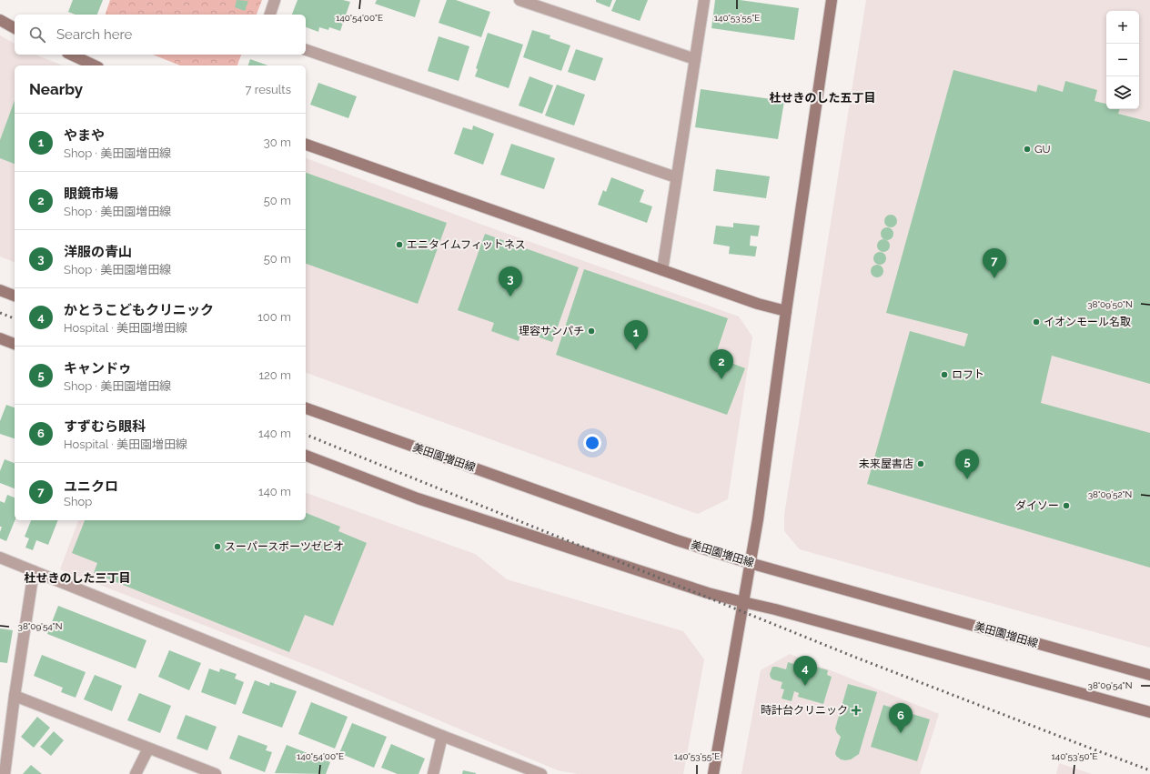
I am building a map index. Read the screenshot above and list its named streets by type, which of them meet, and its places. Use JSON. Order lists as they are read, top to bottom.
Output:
{
  "streets": {
    "main road": ["美田園増田線"]
  },
  "districts": ["杜せきのした五丁目", "杜せきのした三丁目"],
  "places": {
    "other": [
      "GU",
      "エニタイムフィットネス",
      "イオンモール名取",
      "理容サンパチ",
      "ロフト",
      "未来屋書店",
      "ダイソー",
      "スーパースポーツゼビオ"
    ],
    "health": ["時計台クリニック"]
  },
  "page": {
    "map_buttons": ["+", "−"],
    "search": "Search here",
    "heading": ["Nearby", "7 results"],
    "list": [
      {
        "mark": "1",
        "name": "やまや",
        "note": "Shop · 美田園増田線",
        "value": "30 m"
      },
      {
        "mark": "2",
        "name": "眼鏡市場",
        "note": "Shop · 美田園増田線",
        "value": "50 m"
      },
      {
        "mark": "3",
        "name": "洋服の青山",
        "note": "Shop · 美田園増田線",
        "value": "50 m"
      },
      {
        "mark": "4",
        "name": "かとうこどもクリニック",
        "note": "Hospital · 美田園増田線",
        "value": "100 m"
      },
      {
        "mark": "5",
        "name": "キャンドゥ",
        "note": "Shop · 美田園増田線",
        "value": "120 m"
      },
      {
        "mark": "6",
        "name": "すずむら眼科",
        "note": "Hospital · 美田園増田線",
        "value": "140 m"
      },
      {
        "mark": "7",
        "name": "ユニクロ",
        "note": "Shop",
        "value": "140 m"
      }
    ],
    "pins": [
      "7",
      "3",
      "1",
      "2",
      "5",
      "4",
      "6"
    ]
  },
  "coordinates": [
    "140°54'00\"E",
    "140°53'55\"E",
    "38°09'50\"N",
    "38°09'52\"N",
    "38°09'54\"N",
    "140°53'50\"E"
  ]
}
